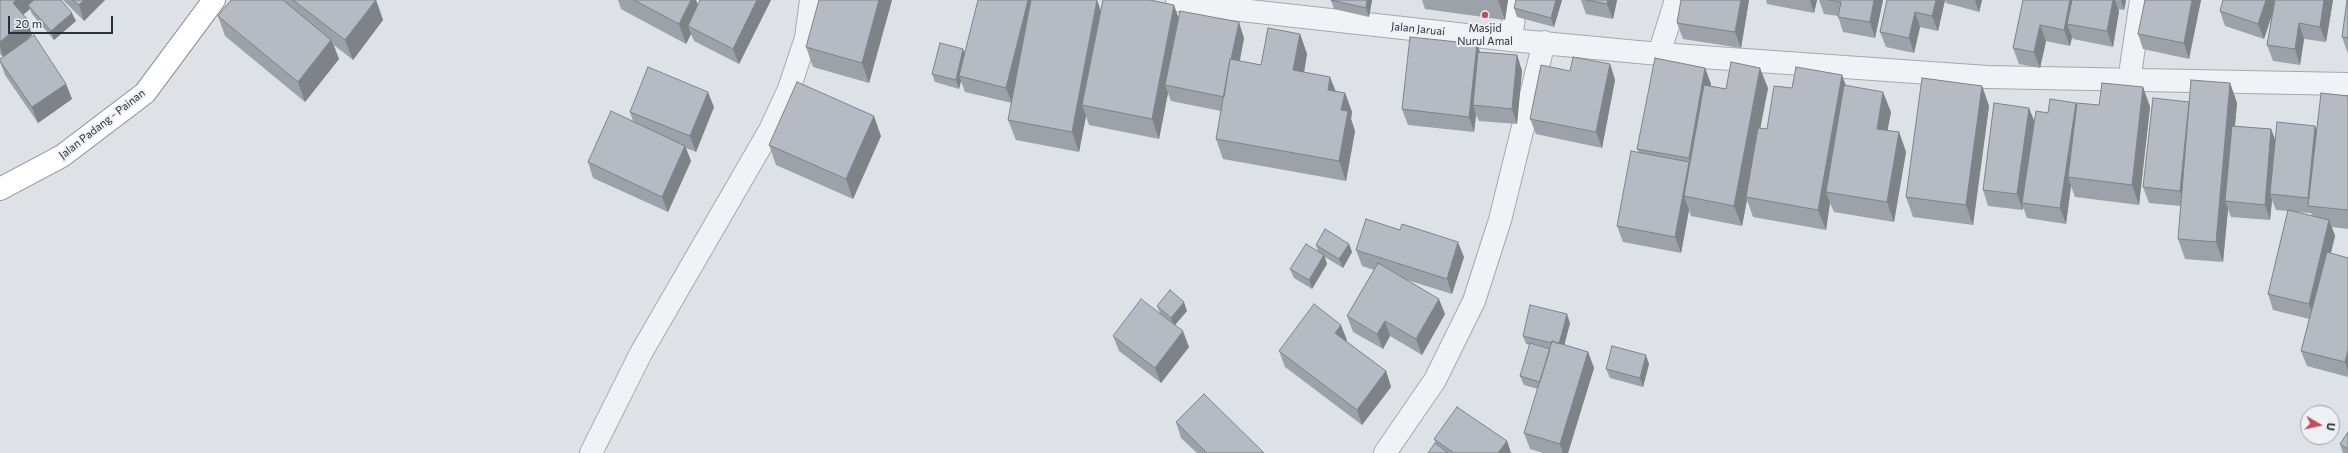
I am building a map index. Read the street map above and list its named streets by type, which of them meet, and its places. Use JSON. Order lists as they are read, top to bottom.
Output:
{
  "streets": {
    "highway": ["Jalan Padang - Painan"],
    "street": ["Jalan Jaruai"]
  },
  "places": ["Masjid Nurul Amal"],
  "scale_bar": "20 m",
  "north": "right"
}
